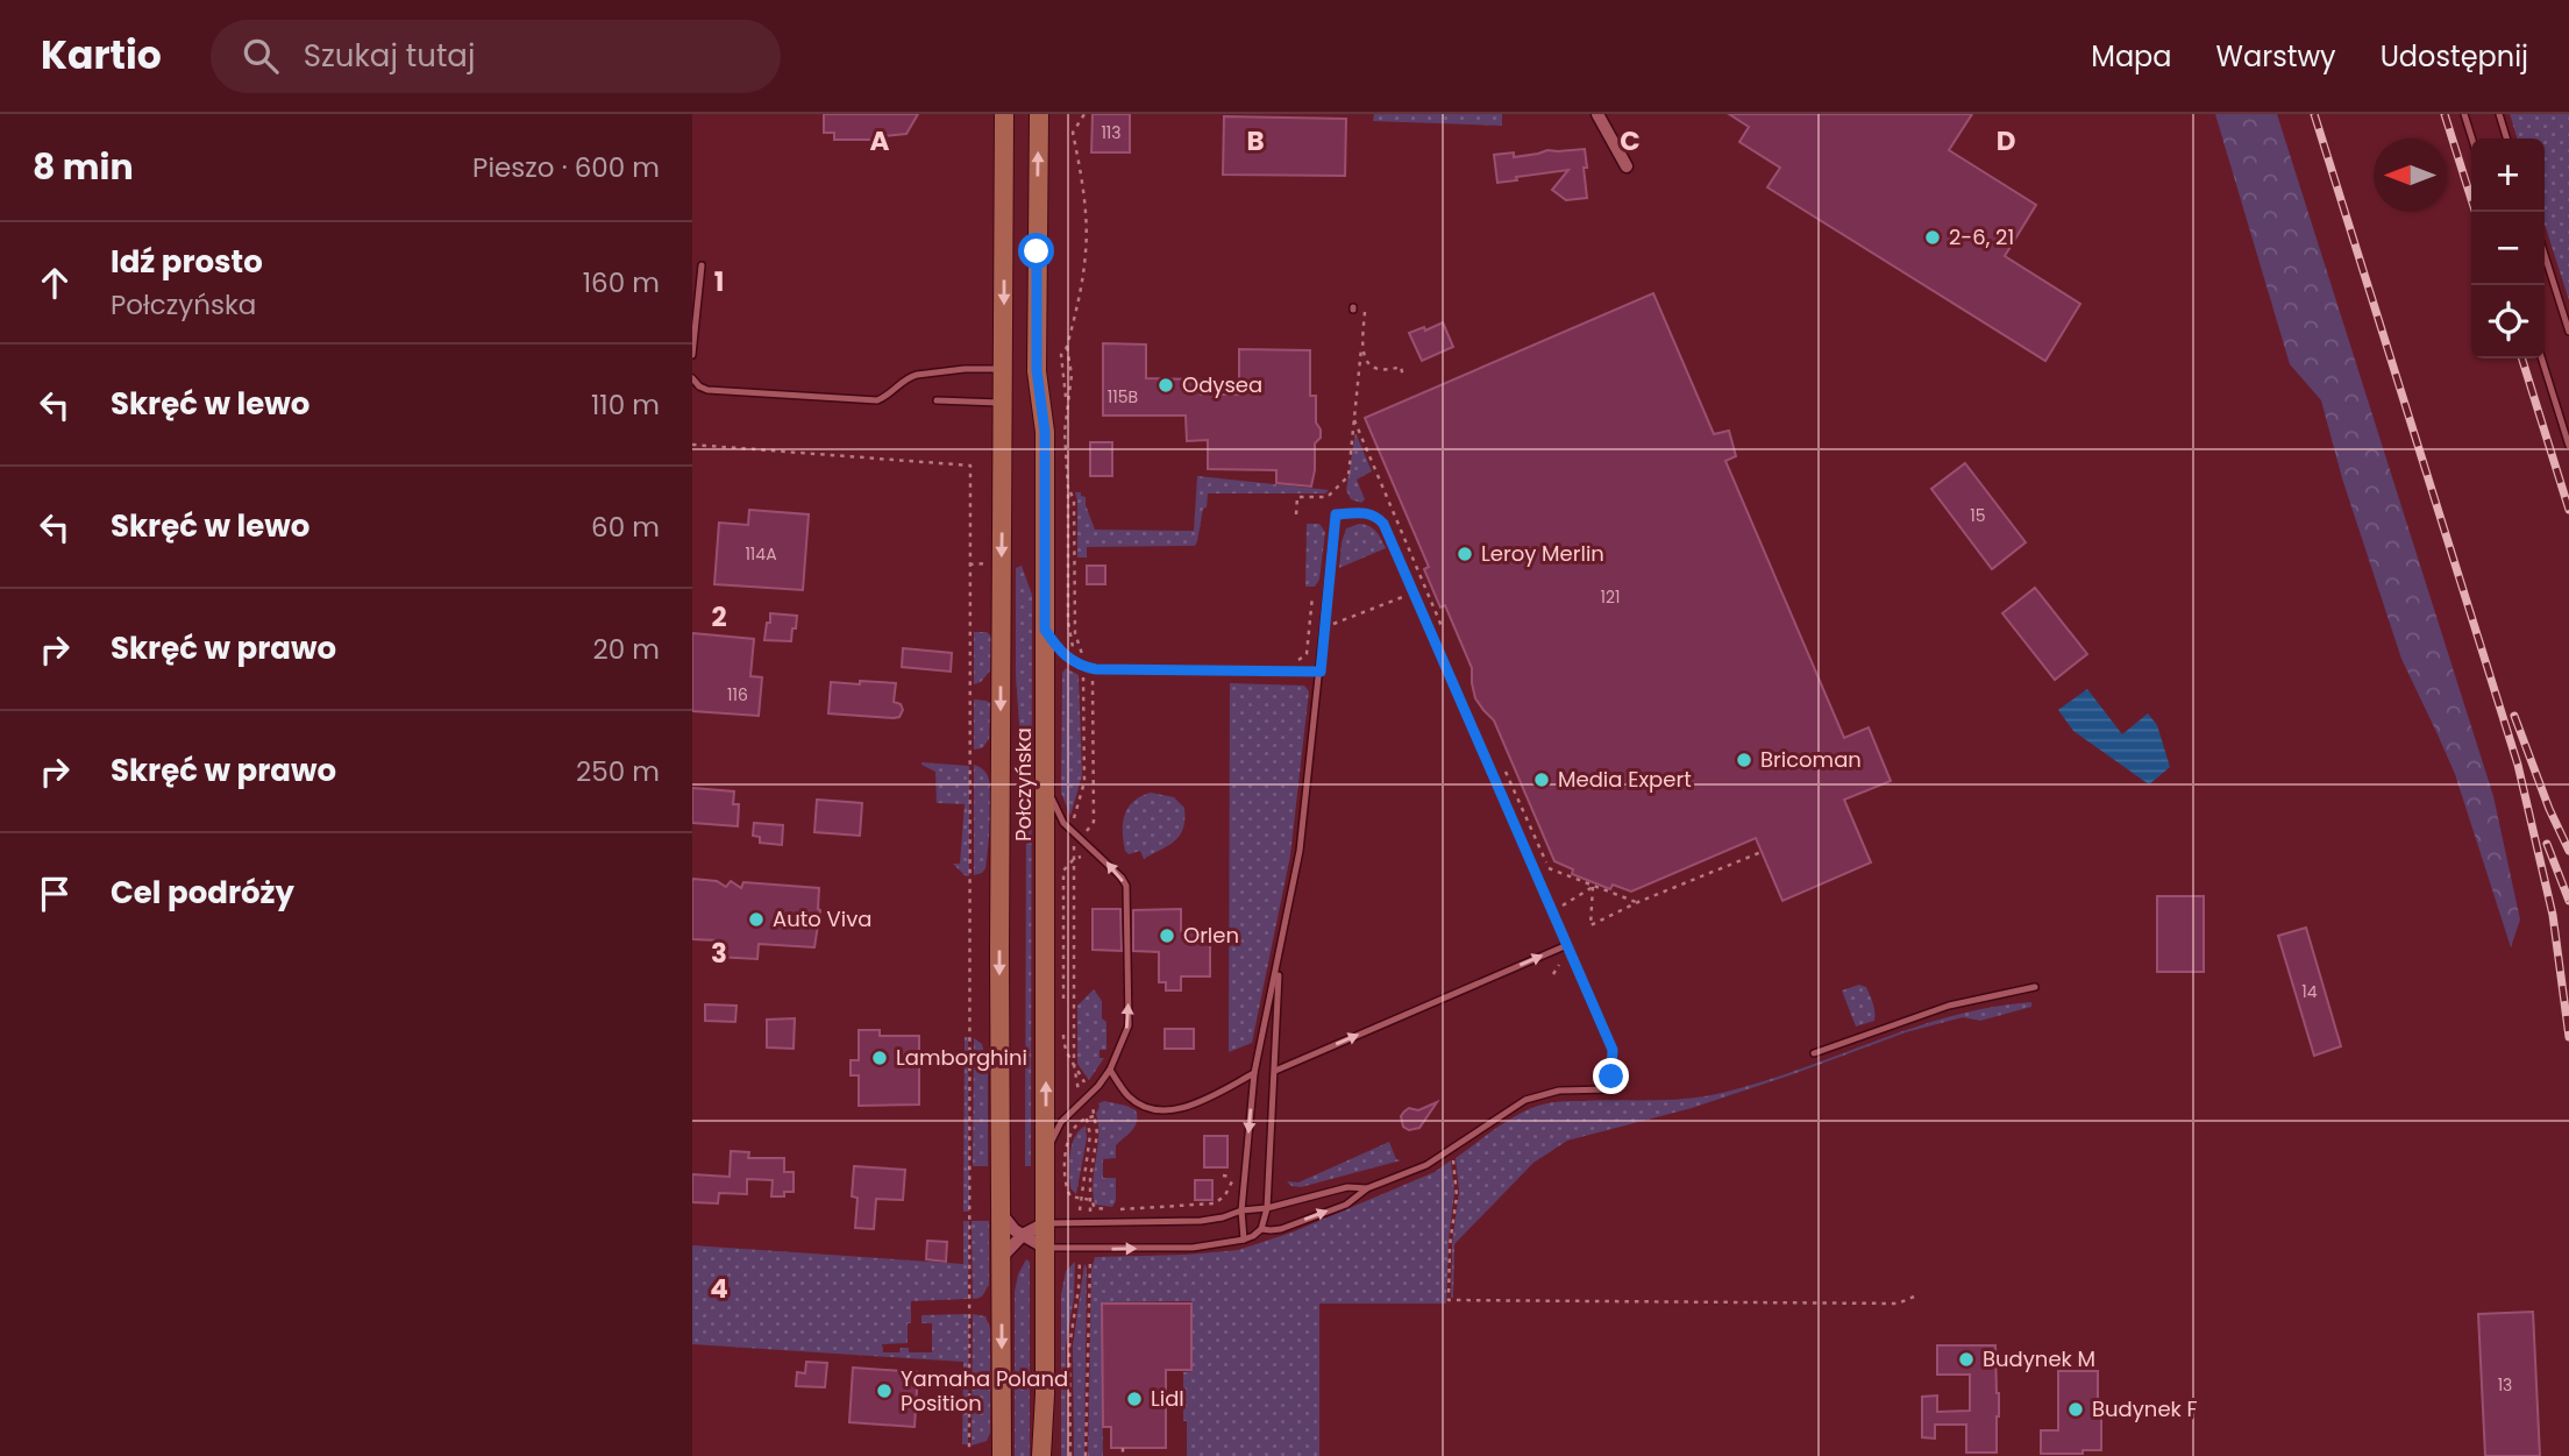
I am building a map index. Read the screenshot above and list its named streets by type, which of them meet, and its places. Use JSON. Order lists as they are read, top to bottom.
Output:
{
  "streets": {
    "main road": ["Połczyńska"]
  },
  "places": [
    "2-6, 21",
    "Odysea",
    "Leroy Merlin",
    "Bricoman",
    "Media Expert",
    "Auto Viva",
    "Orlen",
    "Lamborghini",
    "Budynek M",
    "Yamaha Poland Position",
    "Lidl",
    "Budynek F"
  ],
  "house_numbers": [
    "113",
    "115B",
    "15",
    "114A",
    "121",
    "116",
    "14",
    "13"
  ],
  "north": "left",
  "page": {
    "header": "Kartio",
    "search": "Szukaj tutaj",
    "nav": ["Mapa", "Warstwy", "Udostępnij"],
    "heading": ["8 min", "Pieszo · 600 m"],
    "map_buttons": ["+", "−"],
    "list": [
      ["Idź prosto", "Połczyńska", "160 m"],
      ["Skręć w lewo", "110 m"],
      ["Skręć w lewo", "60 m"],
      ["Skręć w prawo", "20 m"],
      ["Skręć w prawo", "250 m"],
      "Cel podróży"
    ]
  },
  "grid": {
    "columns": [
      "A",
      "B",
      "C",
      "D"
    ],
    "rows": [
      "1",
      "2",
      "3",
      "4"
    ]
  }
}
